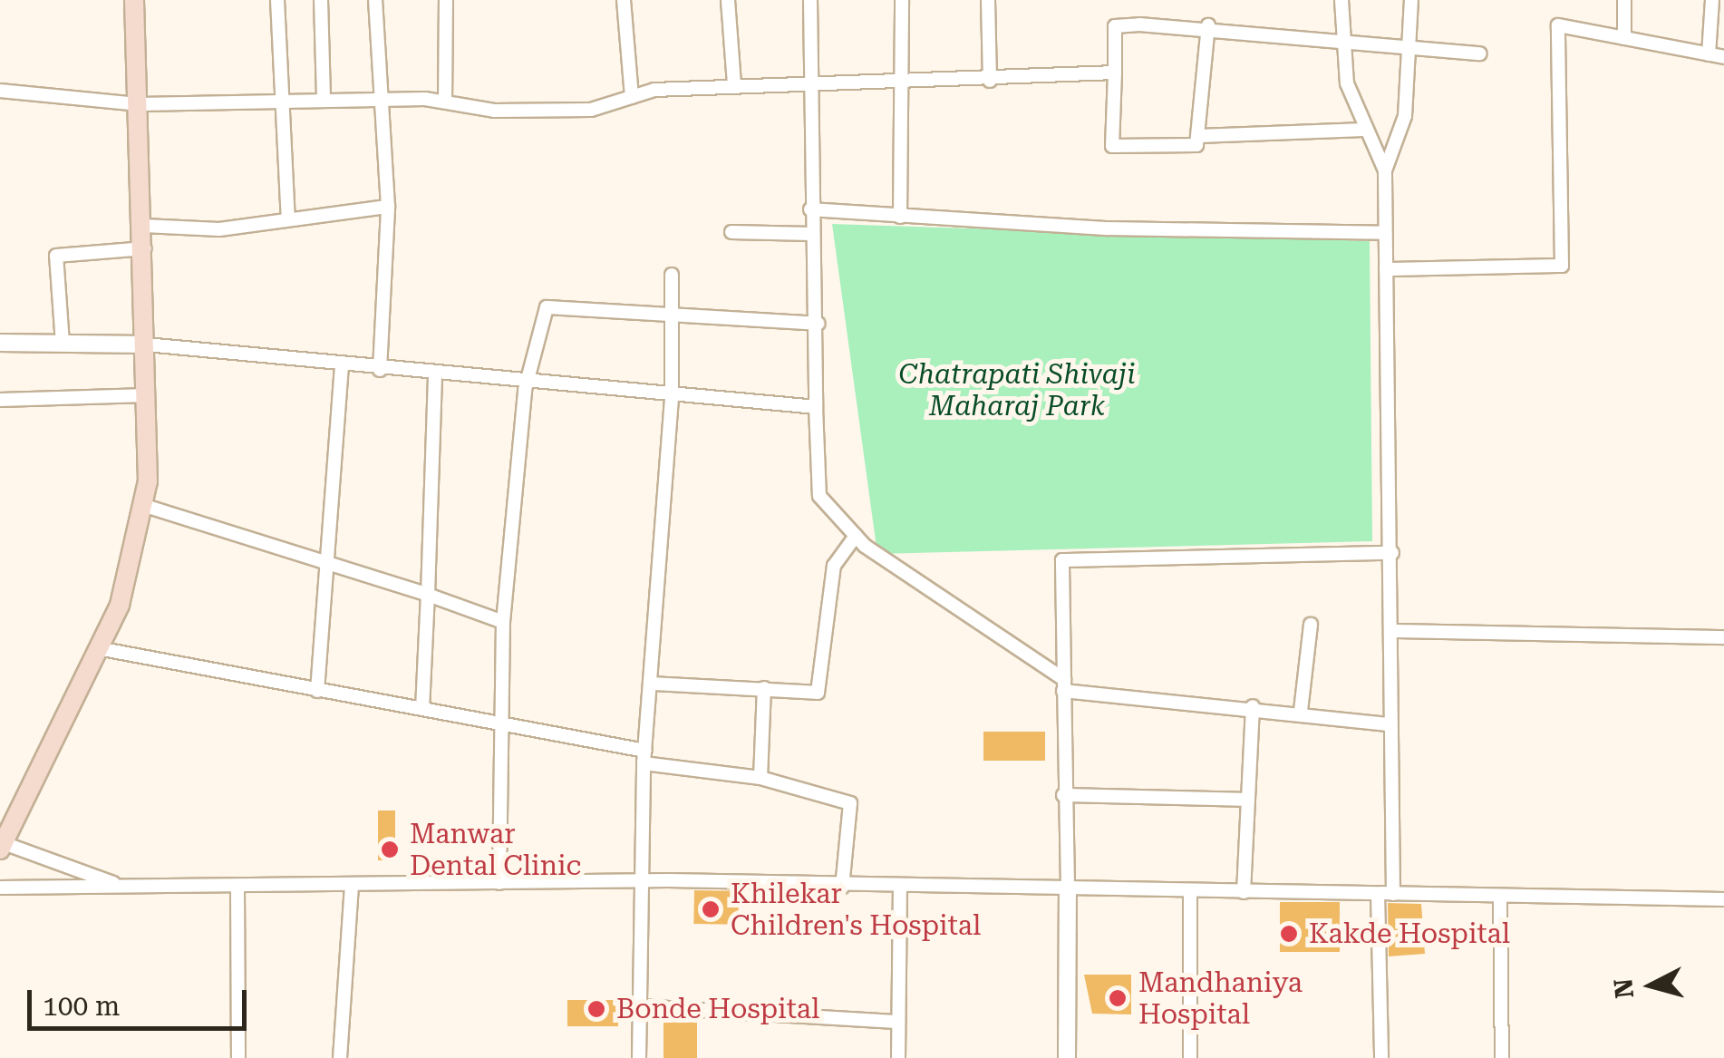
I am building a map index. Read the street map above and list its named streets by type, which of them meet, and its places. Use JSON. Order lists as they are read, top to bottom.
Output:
{
  "parks": ["Chatrapati Shivaji Maharaj Park"],
  "places": [
    "Manwar Dental Clinic",
    "Khilekar Children's Hospital",
    "Kakde Hospital",
    "Mandhaniya Hospital",
    "Bonde Hospital"
  ],
  "scale_bar": "100 m",
  "north": "left"
}
